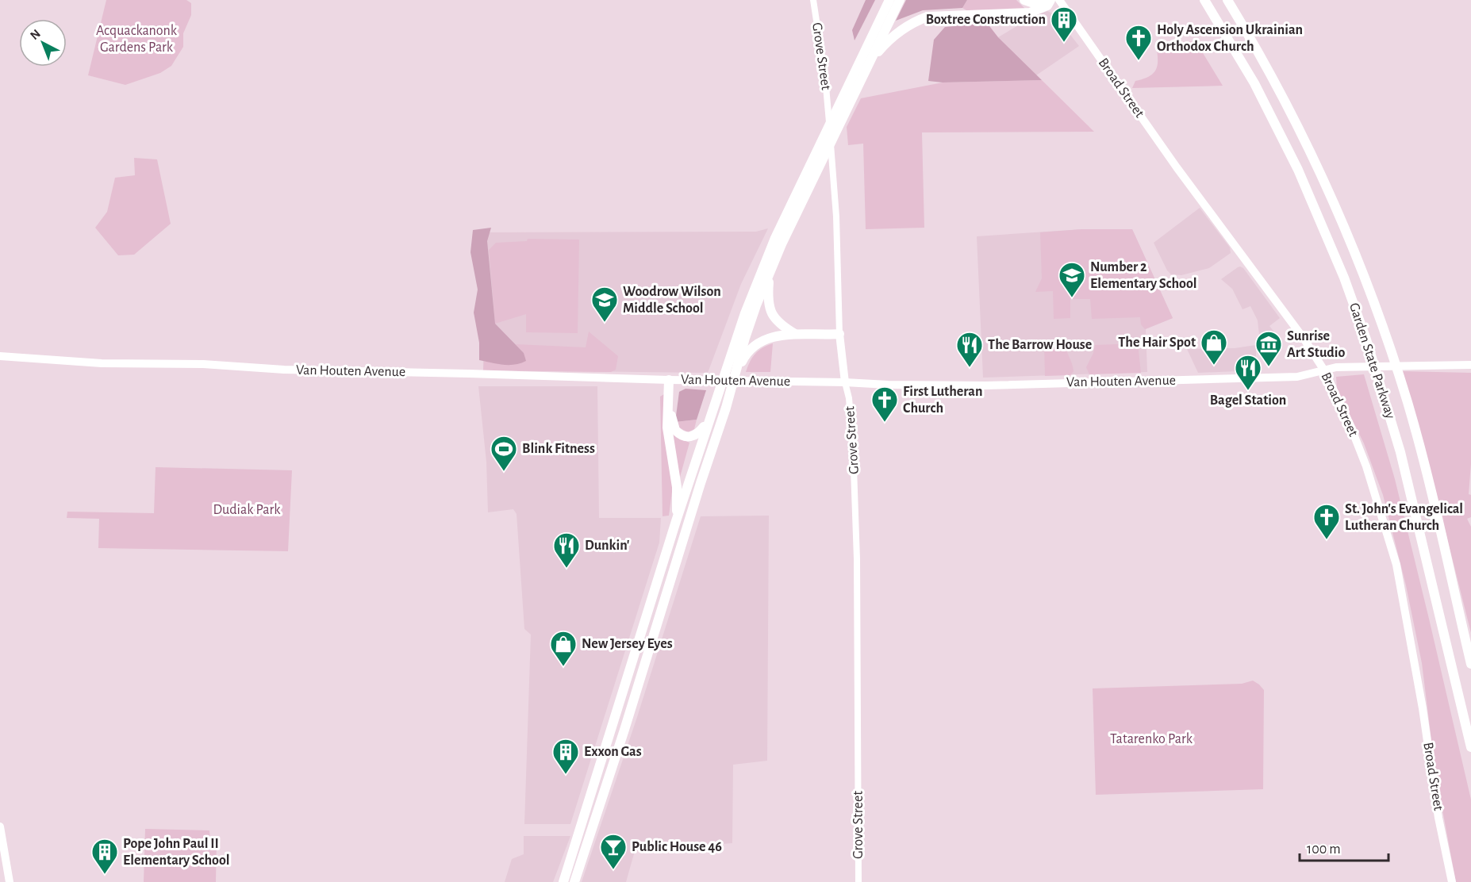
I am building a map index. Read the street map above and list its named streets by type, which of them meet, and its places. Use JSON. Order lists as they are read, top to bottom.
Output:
{
  "streets": {
    "highway": ["Garden State Parkway"],
    "main road": ["Grove Street", "Broad Street", "Van Houten Avenue"]
  },
  "crossings": [
    ["Grove Street", "Van Houten Avenue"],
    ["Broad Street", "Van Houten Avenue"]
  ],
  "parks": ["Acquackanonk Gardens Park", "Dudiak Park", "Tatarenko Park"],
  "places": {
    "building": ["Boxtree Construction", "Exxon Gas", "Pope John Paul II Elementary School"],
    "church": ["Holy Ascension Ukrainian Orthodox Church", "First Lutheran Church", "St. John's Evangelical Lutheran Church"],
    "school or university": ["Number 2 Elementary School", "Woodrow Wilson Middle School"],
    "shop": ["The Hair Spot", "New Jersey Eyes"],
    "museum": ["Sunrise Art Studio"],
    "restaurant": ["The Barrow House", "Bagel Station", "Dunkin'"],
    "sports": ["Blink Fitness"],
    "bar": ["Public House 46"]
  },
  "scale_bar": "100 m",
  "north": "top left"
}
